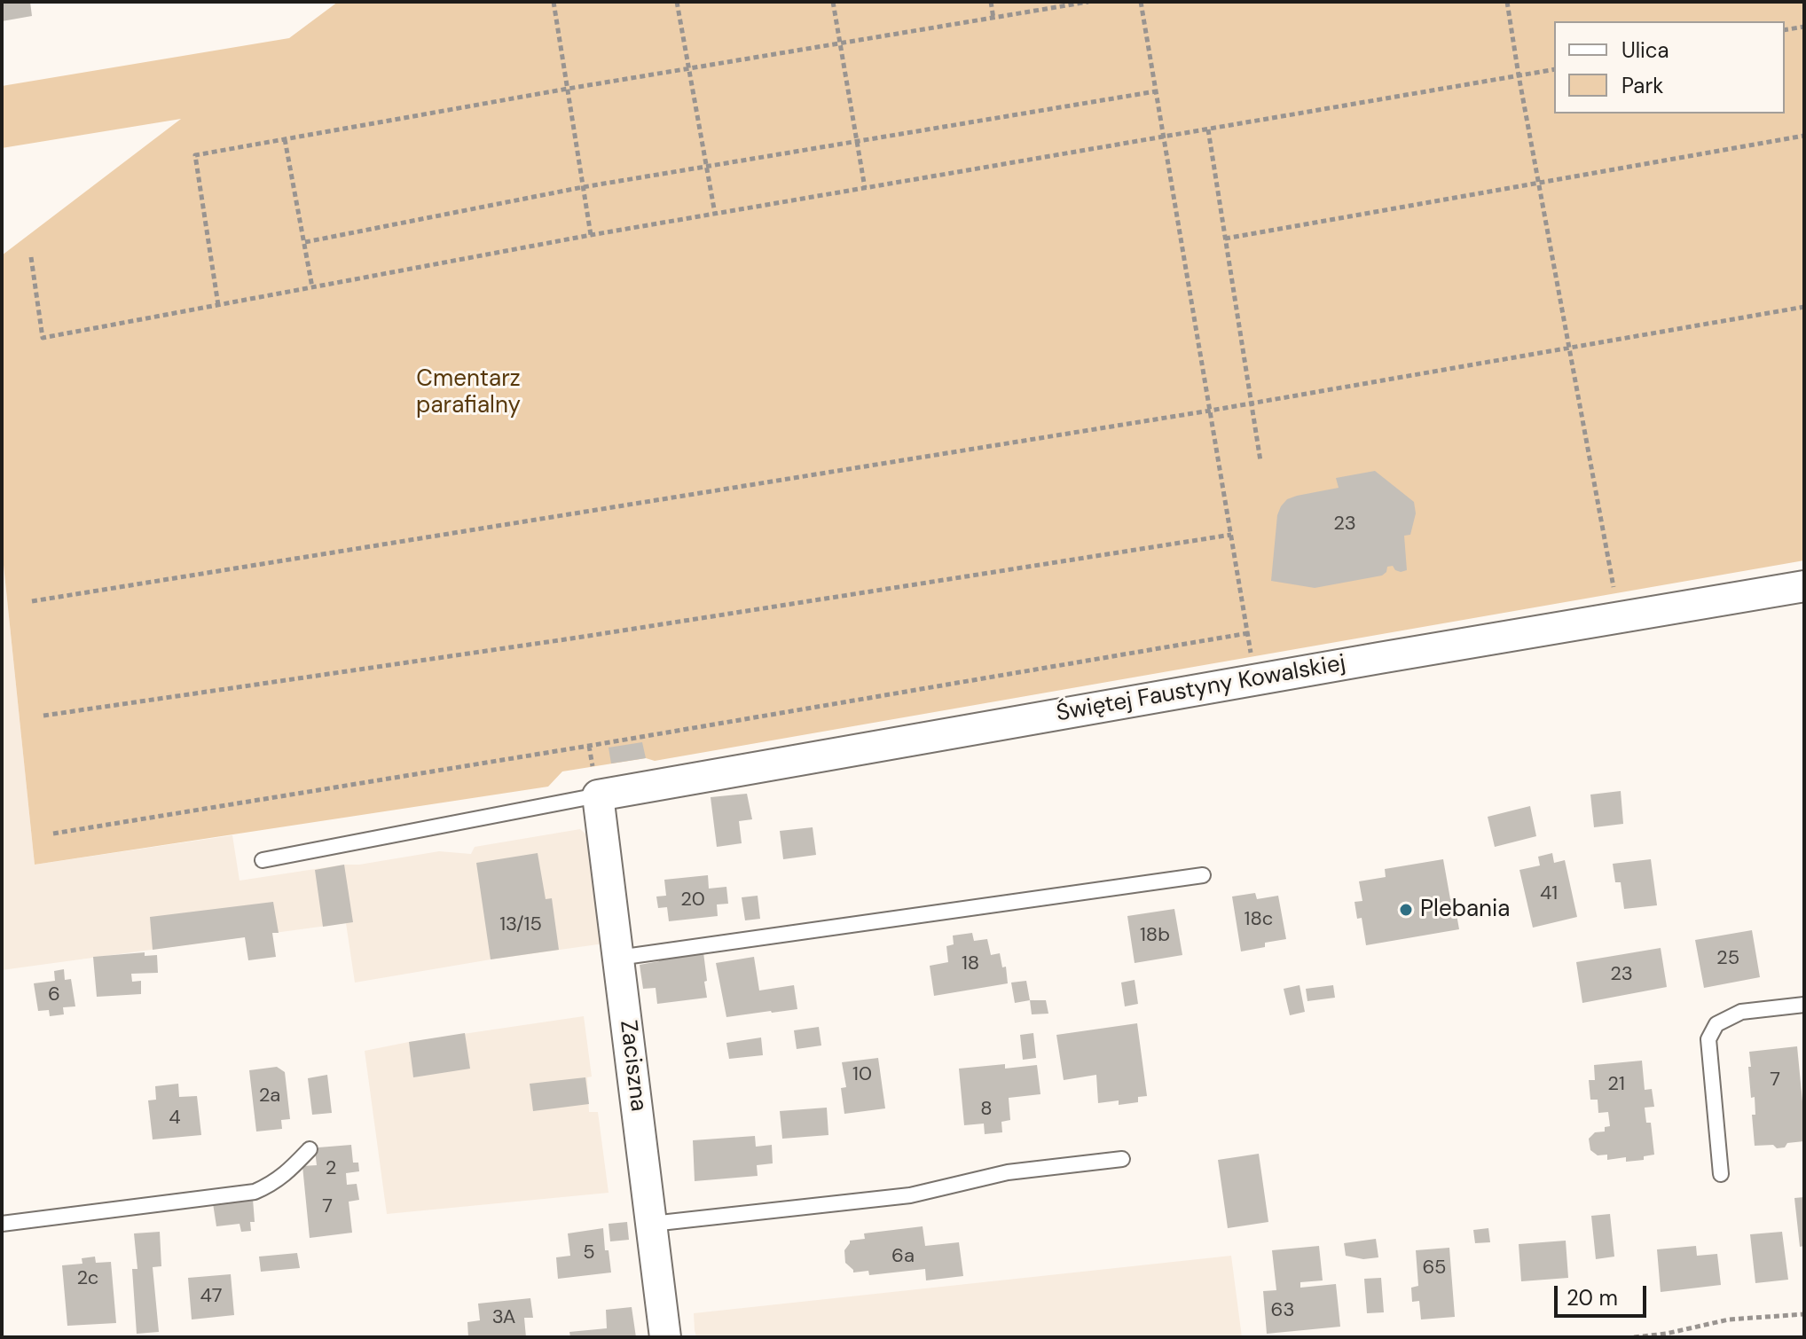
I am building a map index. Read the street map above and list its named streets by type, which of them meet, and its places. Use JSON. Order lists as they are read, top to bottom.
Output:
{
  "streets": {
    "street": ["Świętej Faustyny Kowalskiej", "Zaciszna"]
  },
  "crossings": [
    ["Świętej Faustyny Kowalskiej", "Zaciszna"]
  ],
  "parks": ["Cmentarz parafialny"],
  "places": ["Plebania"],
  "house_numbers": [
    "23",
    "41",
    "20",
    "18c",
    "13/15",
    "18b",
    "25",
    "18",
    "23",
    "6",
    "10",
    "7",
    "21",
    "2a",
    "8",
    "4",
    "2",
    "7",
    "5",
    "6a",
    "65",
    "2c",
    "47",
    "63",
    "3A"
  ],
  "legend": ["Ulica", "Park"],
  "scale_bar": "20 m"
}
